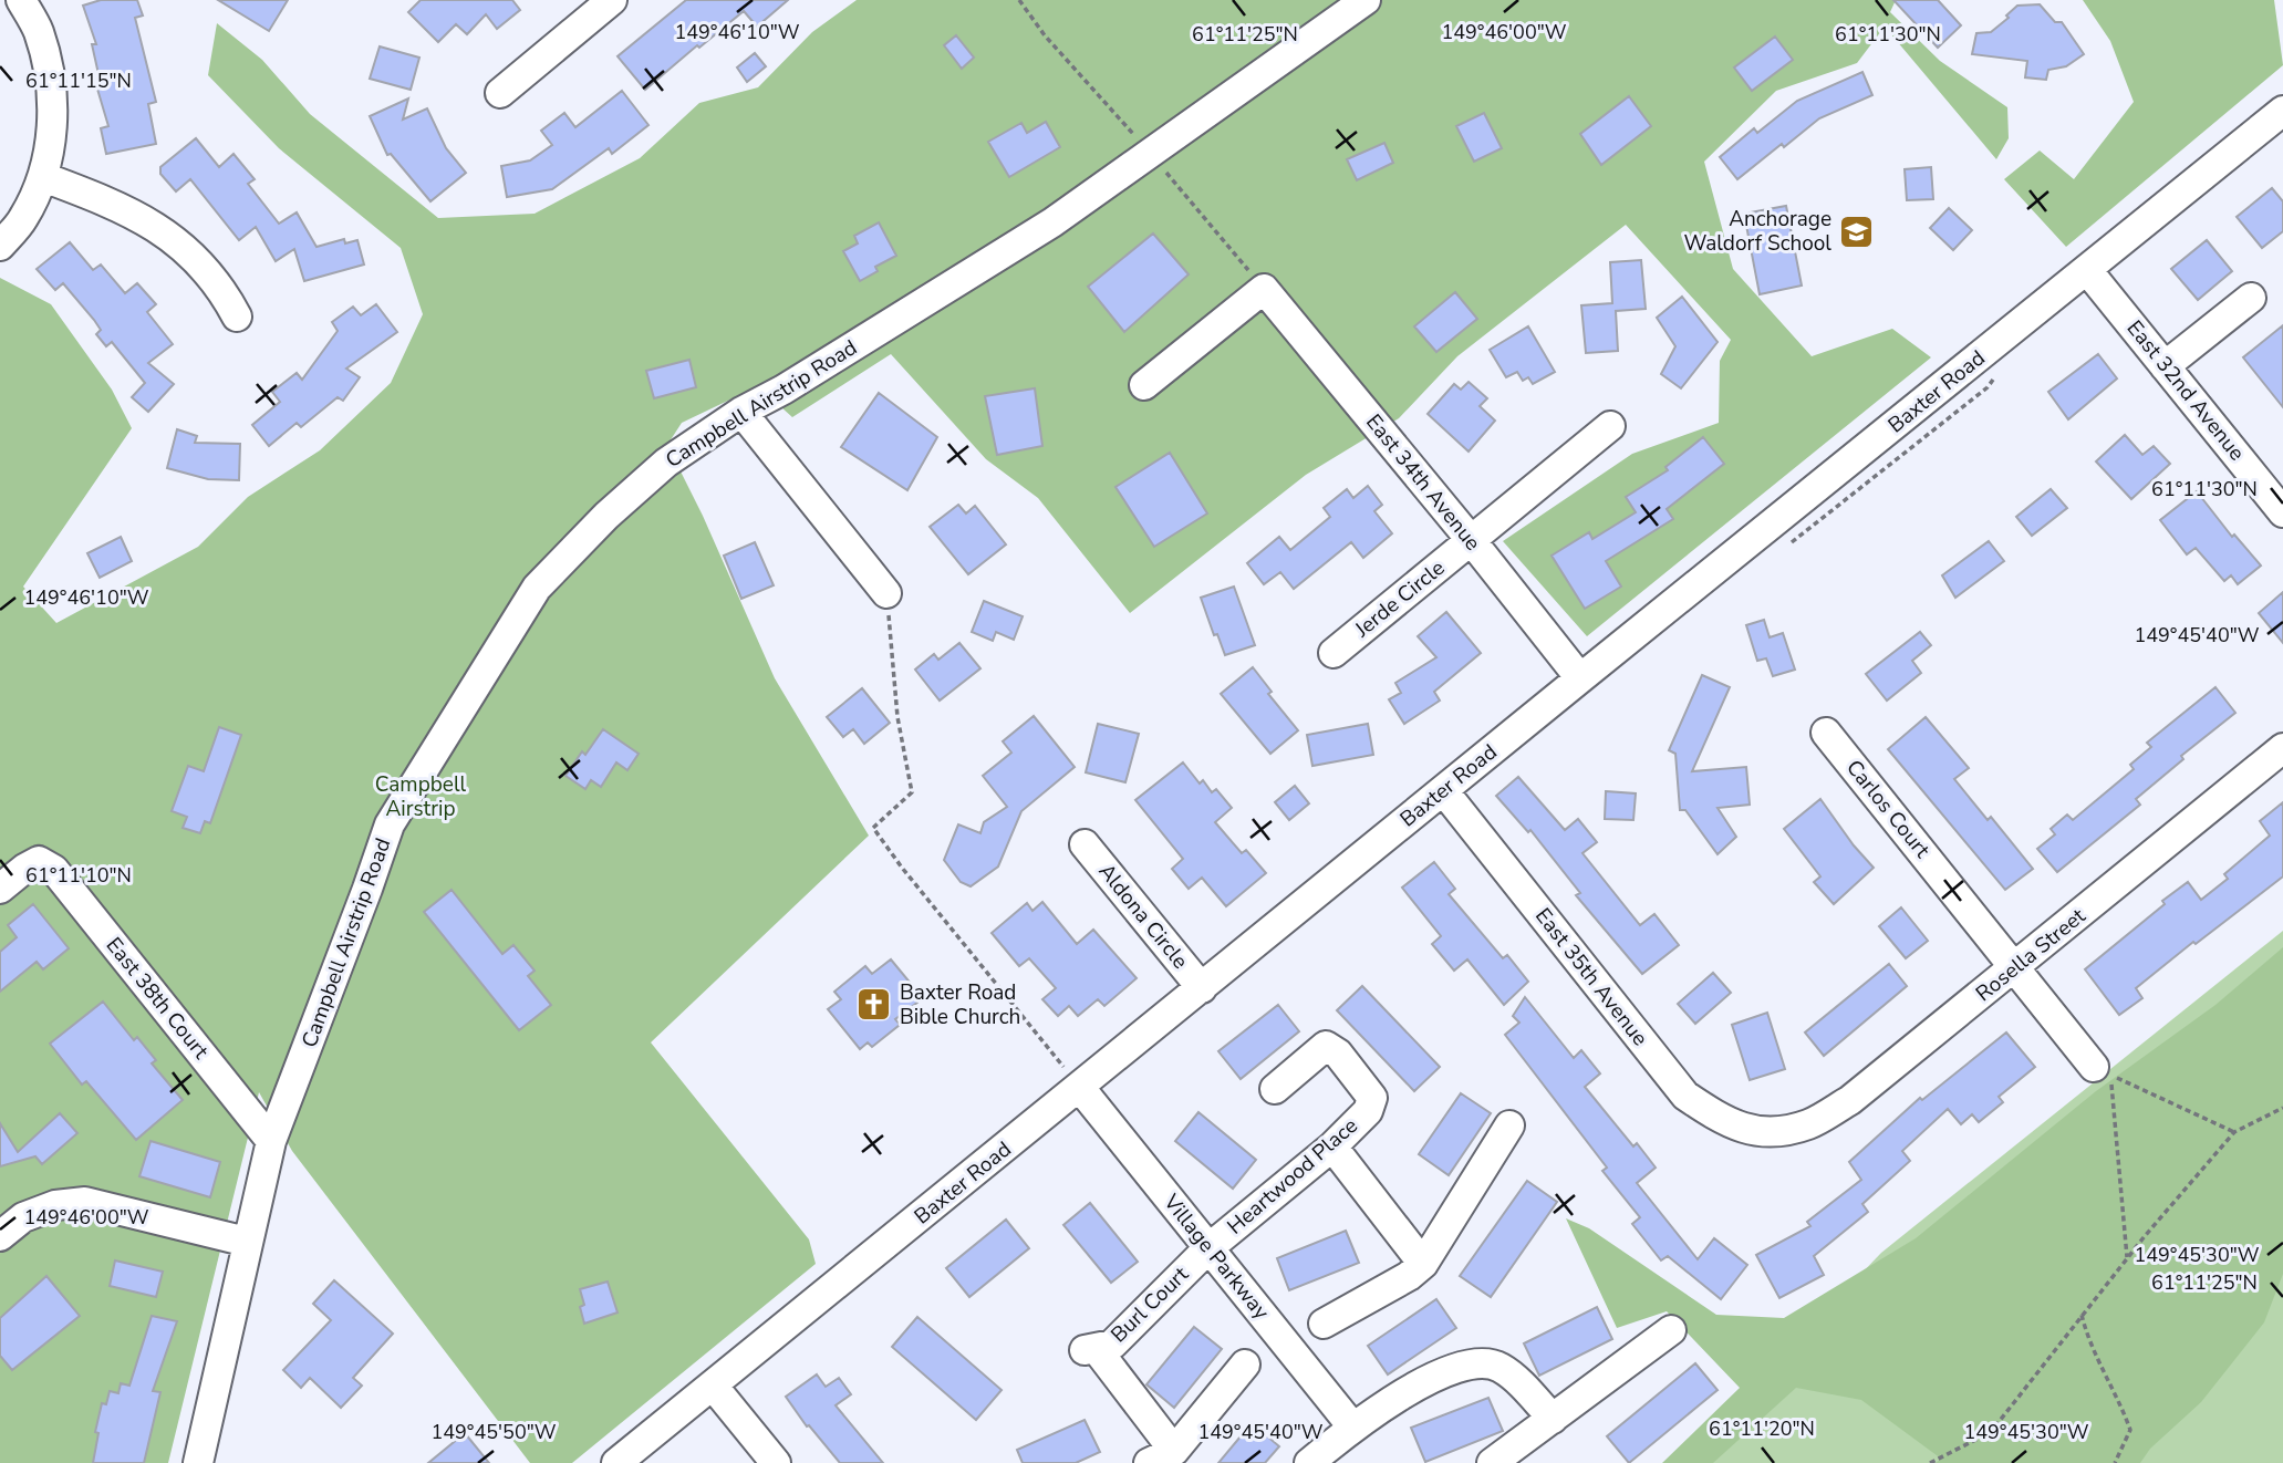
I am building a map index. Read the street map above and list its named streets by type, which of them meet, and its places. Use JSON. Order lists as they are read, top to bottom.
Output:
{
  "streets": {
    "street": [
      "East 32nd Avenue",
      "Baxter Road",
      "Campbell Airstrip Road",
      "East 34th Avenue",
      "Jerde Circle",
      "Carlos Court",
      "Aldona Circle",
      "Rosella Street",
      "East 35th Avenue",
      "East 38th Court",
      "Heartwood Place",
      "Village Parkway",
      "Burl Court"
    ]
  },
  "crossings": [
    ["East 32nd Avenue", "Baxter Road"],
    ["Baxter Road", "East 34th Avenue"],
    ["Baxter Road", "Aldona Circle"],
    ["Baxter Road", "East 35th Avenue"],
    ["Baxter Road", "Village Parkway"],
    ["Campbell Airstrip Road", "East 38th Court"],
    ["East 34th Avenue", "Jerde Circle"],
    ["Carlos Court", "Rosella Street"],
    ["Rosella Street", "East 35th Avenue"],
    ["Heartwood Place", "Village Parkway"],
    ["Heartwood Place", "Burl Court"],
    ["Village Parkway", "Burl Court"]
  ],
  "parks": ["Campbell Airstrip"],
  "places": {
    "school or university": ["Anchorage Waldorf School"],
    "church": ["Baxter Road Bible Church"]
  },
  "coordinates": [
    "149°46'10\"W",
    "149°46'00\"W",
    "61°11'25\"N",
    "61°11'30\"N",
    "61°11'15\"N",
    "149°45'40\"W",
    "61°11'10\"N",
    "149°45'30\"W",
    "61°11'20\"N",
    "149°45'50\"W"
  ]
}
